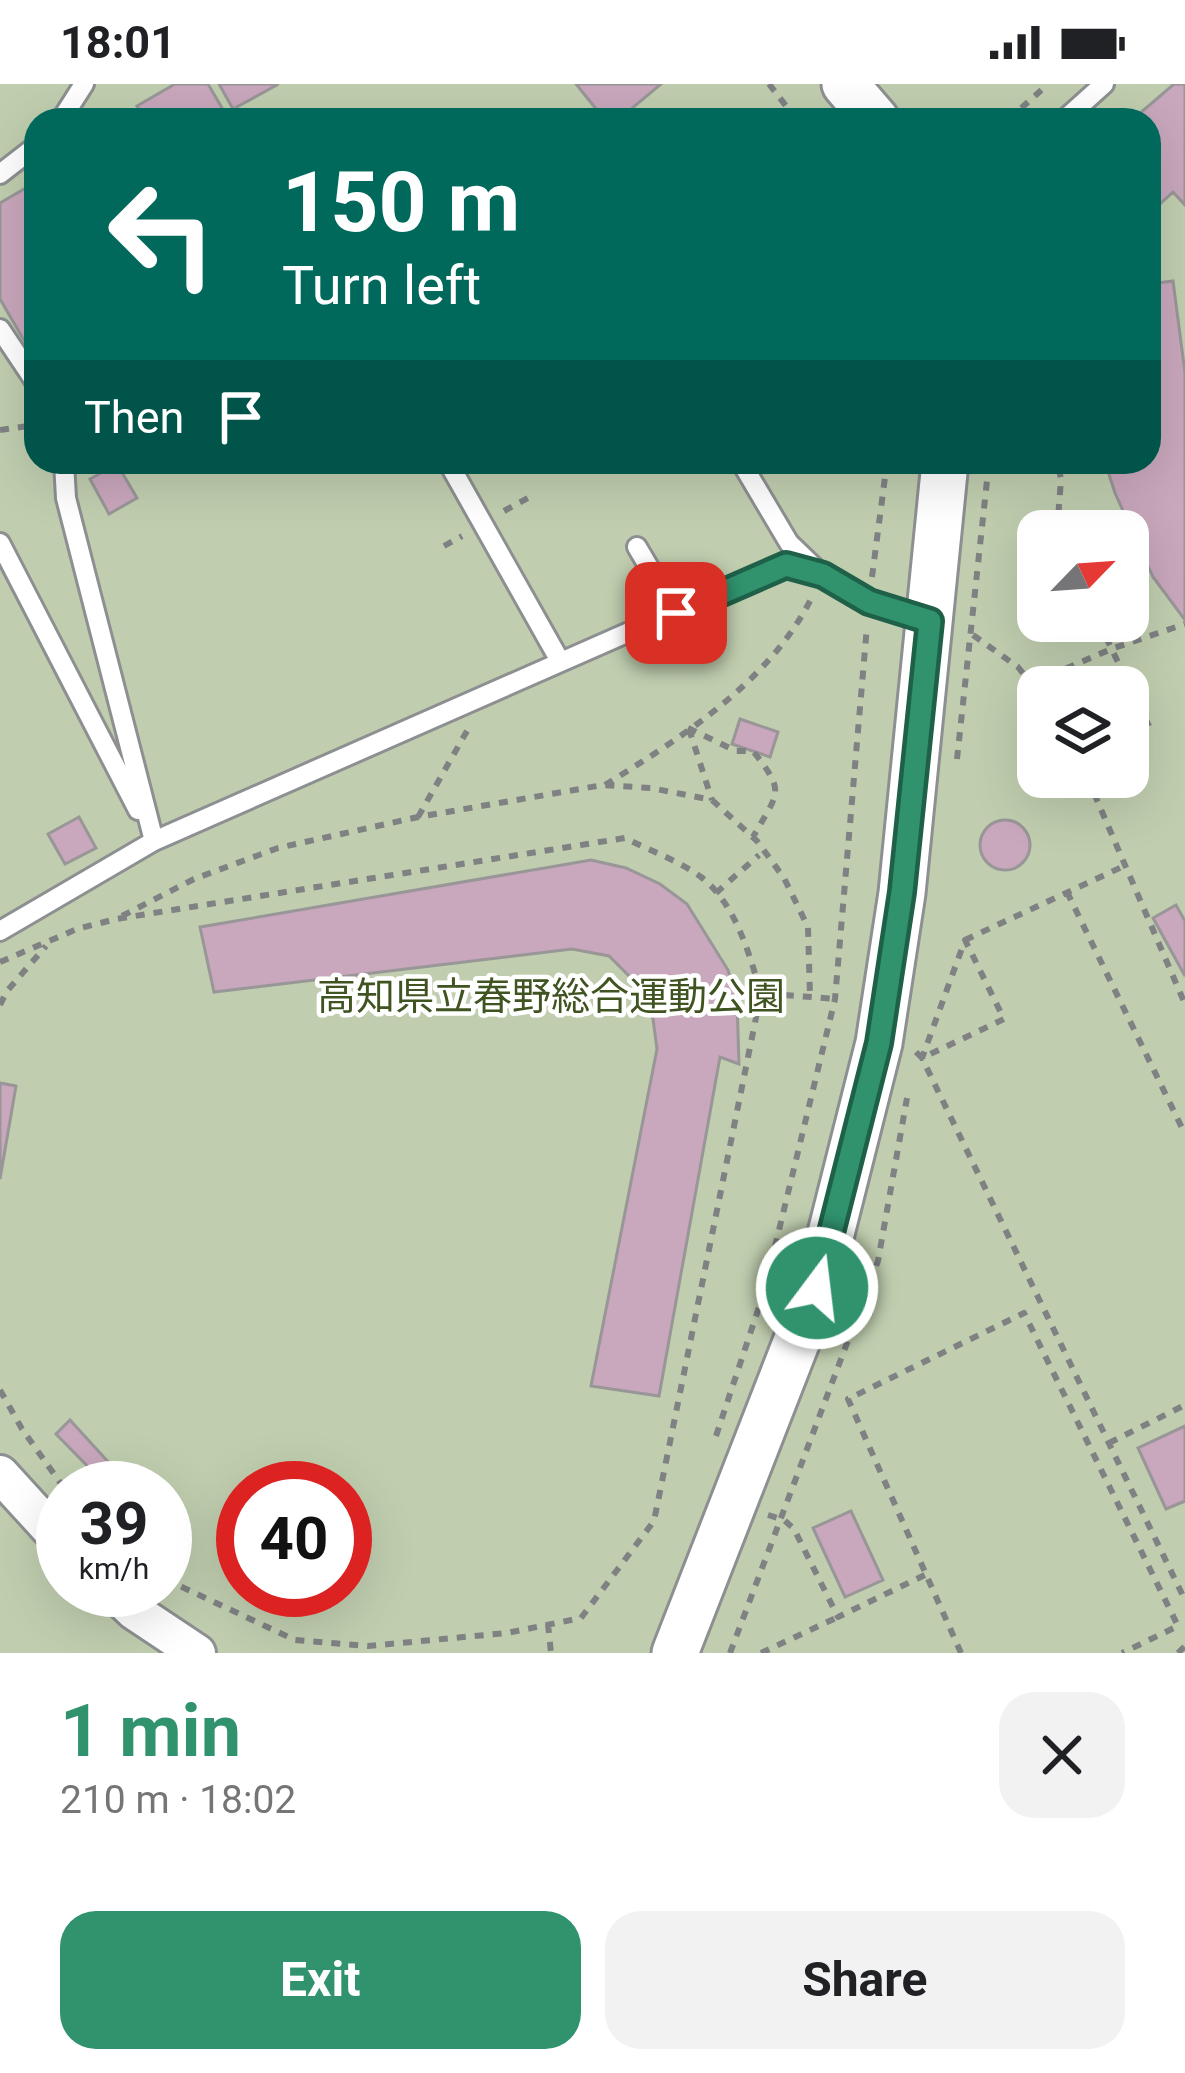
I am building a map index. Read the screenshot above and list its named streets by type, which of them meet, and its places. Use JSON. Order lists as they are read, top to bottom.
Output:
{
  "parks": ["高知県立春野総合運動公園"],
  "north": "top right",
  "page": {
    "status": "18:01",
    "turn": ["150 m", "Turn left"],
    "then": "Then",
    "speed": "39 km/h",
    "limit": "40",
    "heading": ["1 min", "210 m · 18:02"],
    "buttons": ["Exit", "Share"]
  }
}
